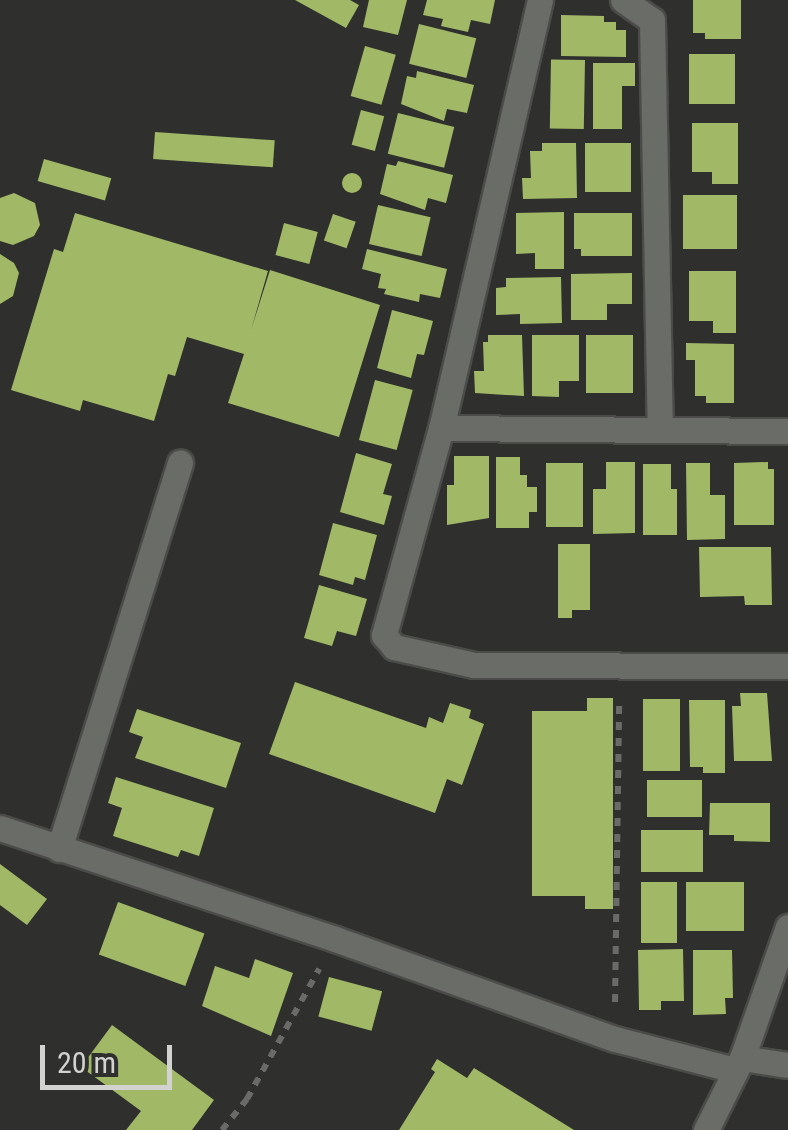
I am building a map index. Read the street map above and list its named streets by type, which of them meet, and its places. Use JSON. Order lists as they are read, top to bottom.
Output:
{
  "scale_bar": "20 m"
}
